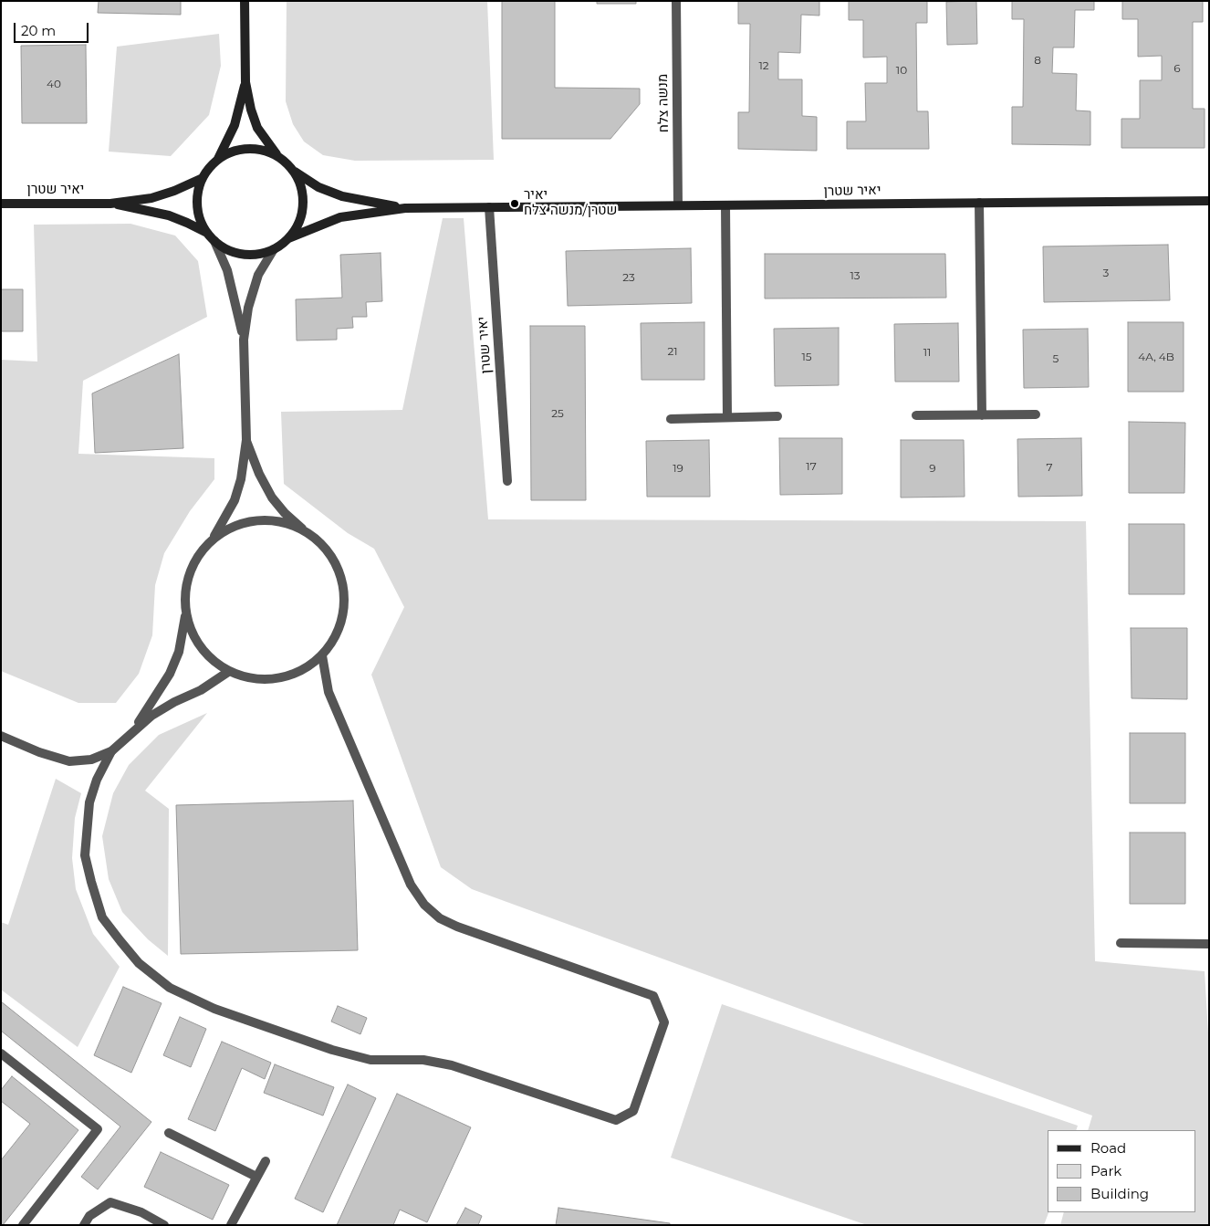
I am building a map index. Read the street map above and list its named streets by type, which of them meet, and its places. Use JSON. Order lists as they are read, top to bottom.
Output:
{
  "streets": {
    "street": ["מנשה צלח", "יאיר שטרן"]
  },
  "crossings": [
    ["מנשה צלח", "יאיר שטרן"]
  ],
  "places": ["יאיר שטרן/מנשה צלח"],
  "house_numbers": [
    "8",
    "12",
    "6",
    "10",
    "40",
    "3",
    "13",
    "23",
    "21",
    "11",
    "15",
    "4A, 4B",
    "5",
    "25",
    "17",
    "7",
    "19",
    "9"
  ],
  "legend": ["Road", "Park", "Building"],
  "scale_bar": "20 m"
}
